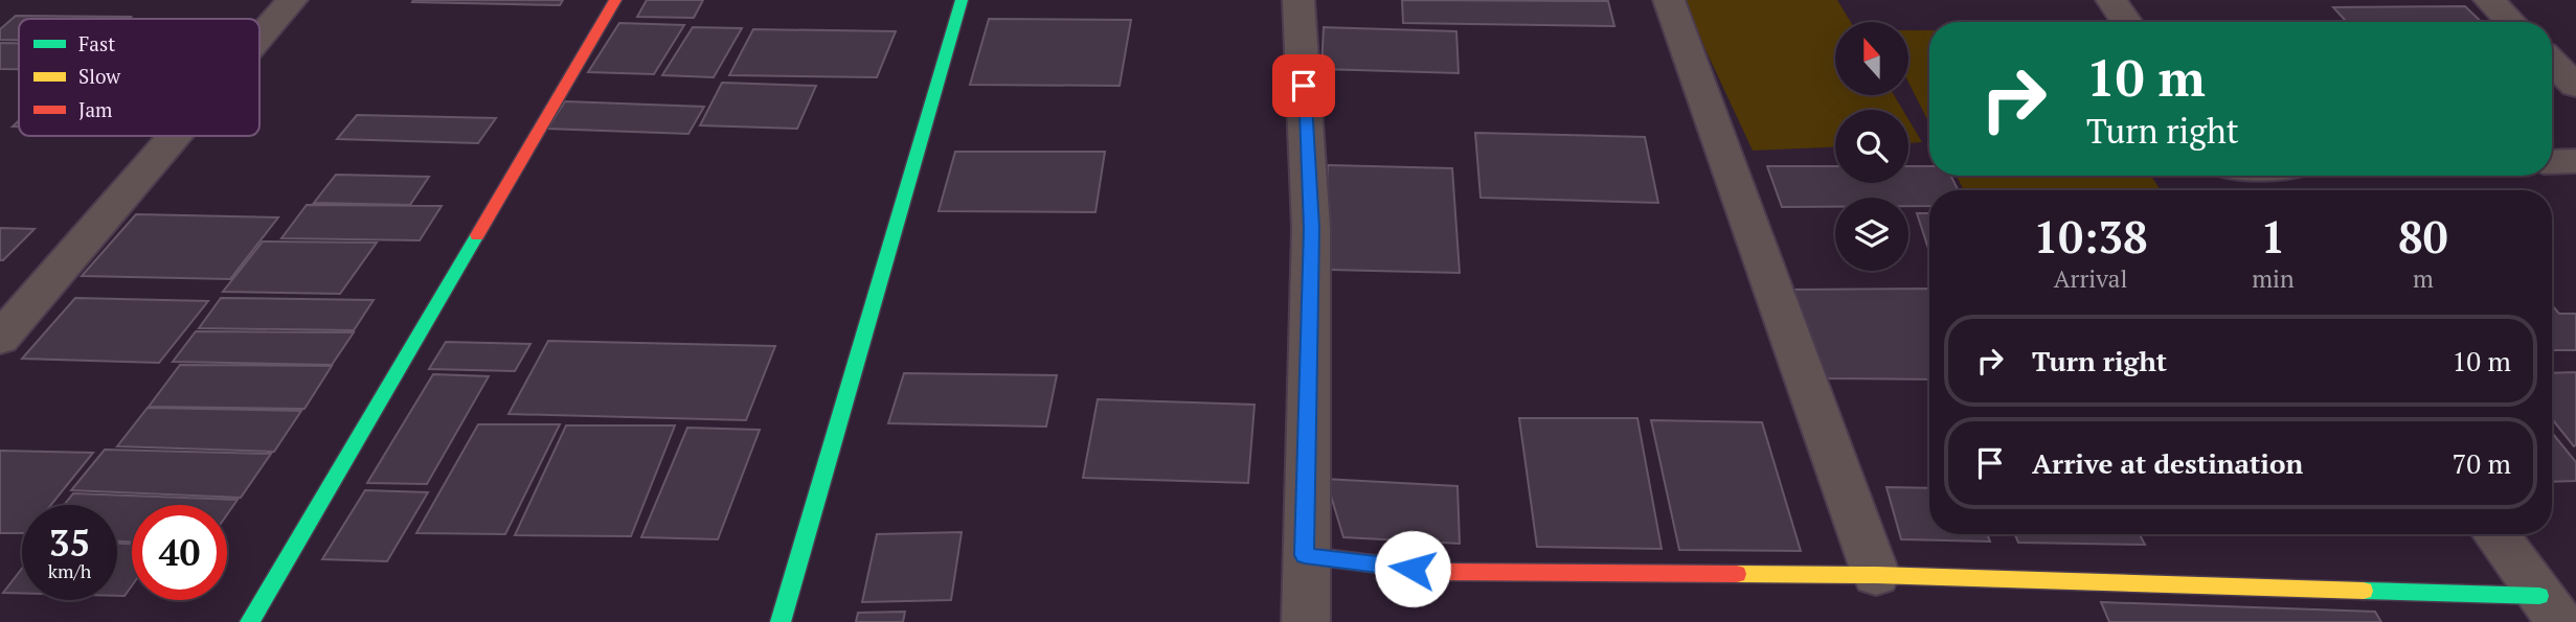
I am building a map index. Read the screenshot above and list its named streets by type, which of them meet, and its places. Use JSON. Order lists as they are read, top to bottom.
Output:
{
  "legend": ["Fast", "Slow", "Jam"],
  "north": "top",
  "page": {
    "turn": ["10 m", "Turn right"],
    "eta": [
      "10:38",
      "Arrival",
      "1",
      "min",
      "80",
      "m"
    ],
    "list": [
      {
        "name": "Turn right",
        "value": "10 m"
      },
      {
        "name": "Arrive at destination",
        "value": "70 m"
      }
    ],
    "speed": "35 km/h",
    "limit": "40"
  }
}
